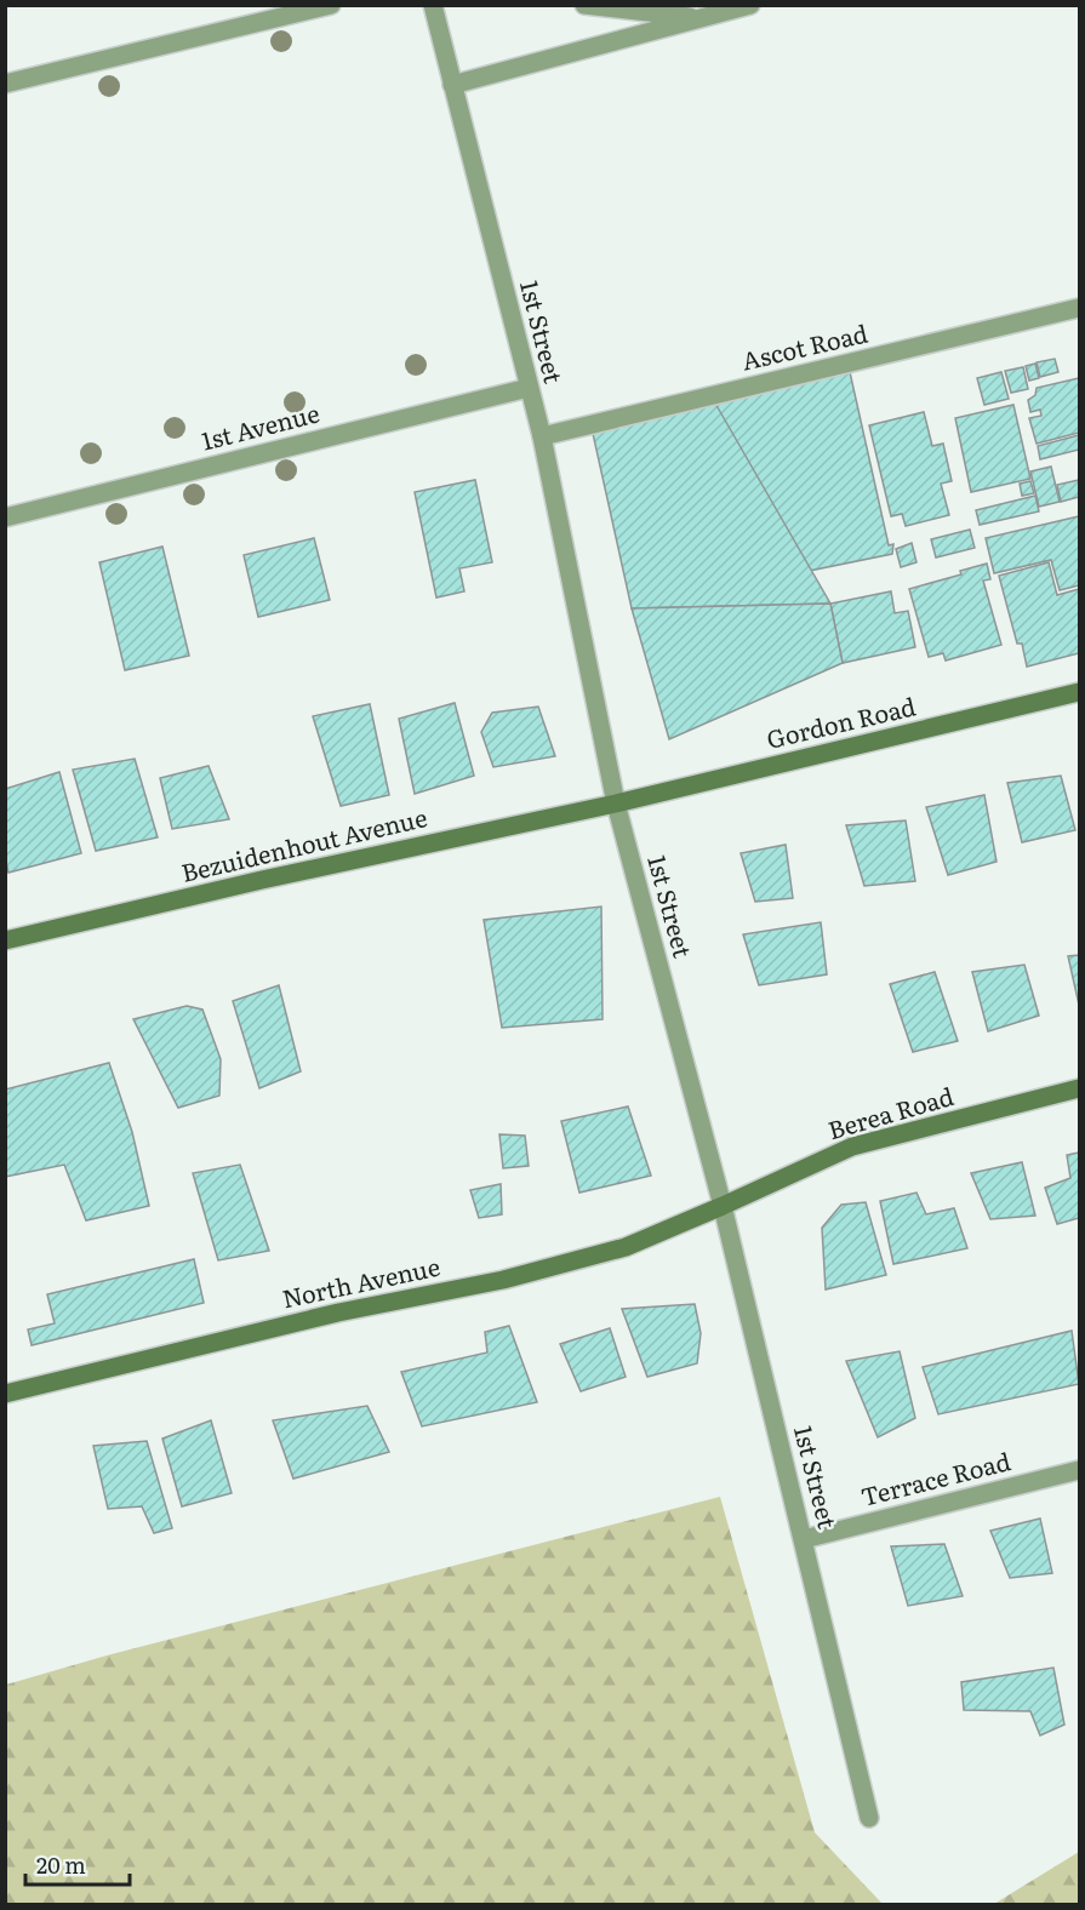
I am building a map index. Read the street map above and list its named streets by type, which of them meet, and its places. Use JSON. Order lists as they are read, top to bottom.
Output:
{
  "streets": {
    "street": [
      "1st Street",
      "Ascot Road",
      "1st Avenue",
      "Gordon Road",
      "Bezuidenhout Avenue",
      "Berea Road",
      "North Avenue",
      "Terrace Road"
    ]
  },
  "crossings": [
    ["1st Street", "Ascot Road"],
    ["1st Street", "1st Avenue"],
    ["1st Street", "Gordon Road"],
    ["1st Street", "Bezuidenhout Avenue"],
    ["1st Street", "Berea Road"],
    ["1st Street", "North Avenue"],
    ["1st Street", "Terrace Road"],
    ["Gordon Road", "Bezuidenhout Avenue"],
    ["Berea Road", "North Avenue"]
  ],
  "scale_bar": "20 m"
}
